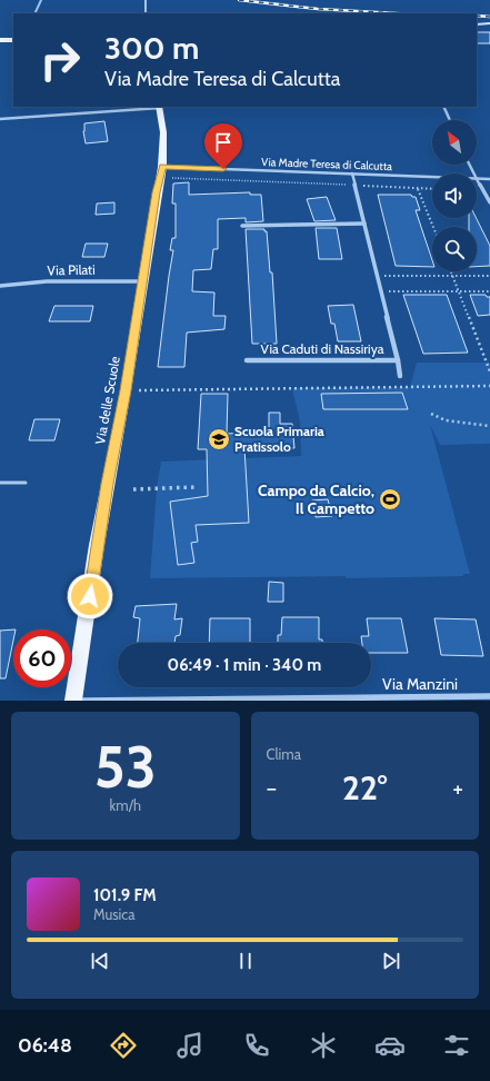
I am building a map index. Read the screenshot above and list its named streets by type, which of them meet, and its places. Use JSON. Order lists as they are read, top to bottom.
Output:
{
  "streets": {
    "main road": ["Via delle Scuole"],
    "street": [
      "Via Madre Teresa di Calcutta",
      "Via Pilati",
      "Via Caduti di Nassiriya",
      "Via Manzini"
    ]
  },
  "crossings": [
    ["Via Madre Teresa di Calcutta", "Via Caduti di Nassiriya"],
    ["Via Madre Teresa di Calcutta", "Via delle Scuole"],
    ["Via Pilati", "Via delle Scuole"]
  ],
  "places": {
    "school or university": ["Scuola Primaria Pratissolo"],
    "sports": ["Campo da Calcio, Il Campetto"]
  },
  "north": "top left",
  "page": {
    "turn": ["300 m", "Via Madre Teresa di Calcutta"],
    "limit": "60",
    "trip": "06:49 · 1 min · 340 m",
    "tile": [
      ["53", "km/h"],
      "Clima"
    ],
    "heat": ["−", "22°", "+"],
    "song": ["101.9 FM", "Musica"],
    "tabs": "06:48"
  }
}
